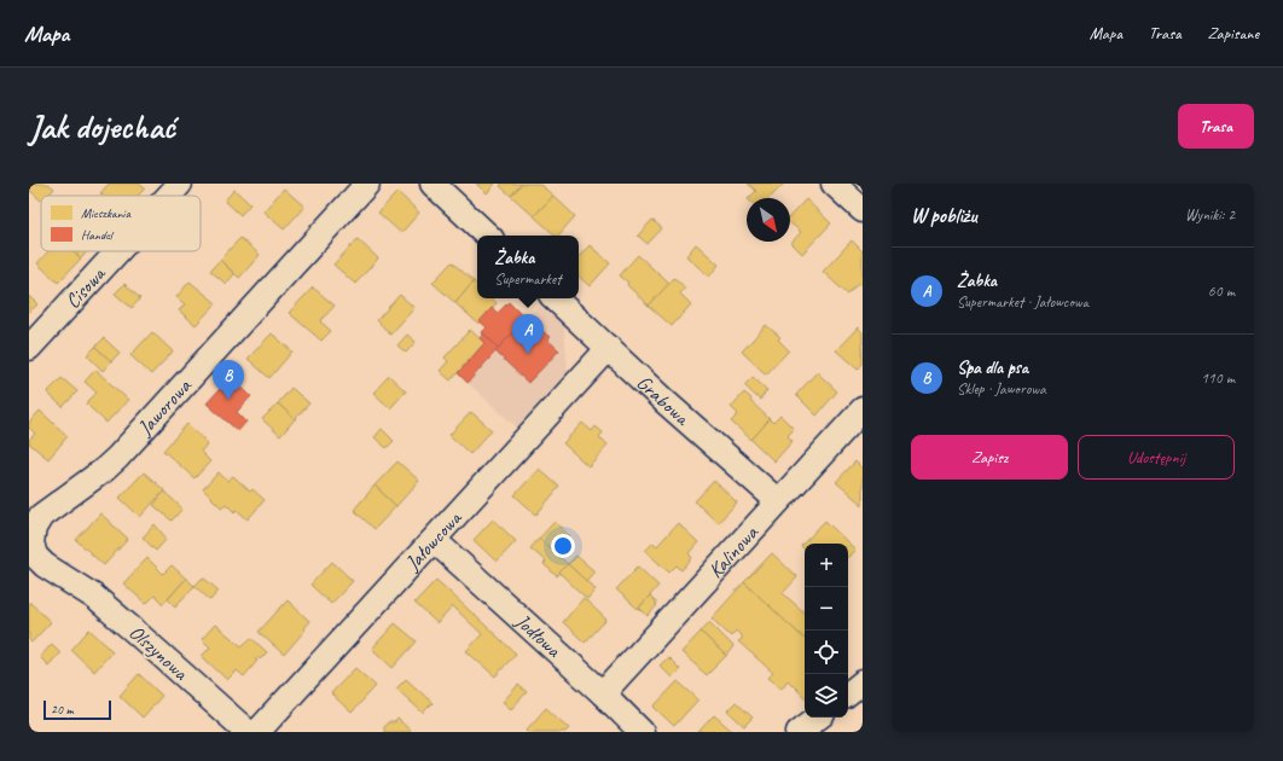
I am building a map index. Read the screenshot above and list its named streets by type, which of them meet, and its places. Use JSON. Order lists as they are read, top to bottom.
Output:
{
  "streets": {
    "street": [
      "Cisowa",
      "Grabowa",
      "Jaworowa",
      "Jałowcowa",
      "Kalinowa",
      "Jodłowa",
      "Olszynowa"
    ]
  },
  "crossings": [
    ["Grabowa", "Jałowcowa"],
    ["Grabowa", "Kalinowa"],
    ["Jaworowa", "Olszynowa"],
    ["Jałowcowa", "Jodłowa"],
    ["Kalinowa", "Jodłowa"]
  ],
  "legend": ["Mieszkania", "Handel"],
  "scale_bar": "20 m",
  "north": "bottom right",
  "page": {
    "header": "Mapa",
    "nav": ["Mapa", "Trasa", "Zapisane"],
    "buttons": [
      "Trasa",
      ["Zapisz", "Udostępnij"]
    ],
    "title": "Jak dojechać",
    "heading": ["W pobliżu", "Wyniki: 2"],
    "popup": ["Żabka", "Supermarket"],
    "list": [
      {
        "mark": "A",
        "name": "Żabka",
        "note": "Supermarket · Jałowcowa",
        "value": "60 m"
      },
      {
        "mark": "B",
        "name": "Spa dla psa",
        "note": "Sklep · Jaworowa",
        "value": "110 m"
      }
    ],
    "pins": ["A", "B"],
    "map_buttons": ["+", "−"],
    "scale": "20 m"
  }
}
